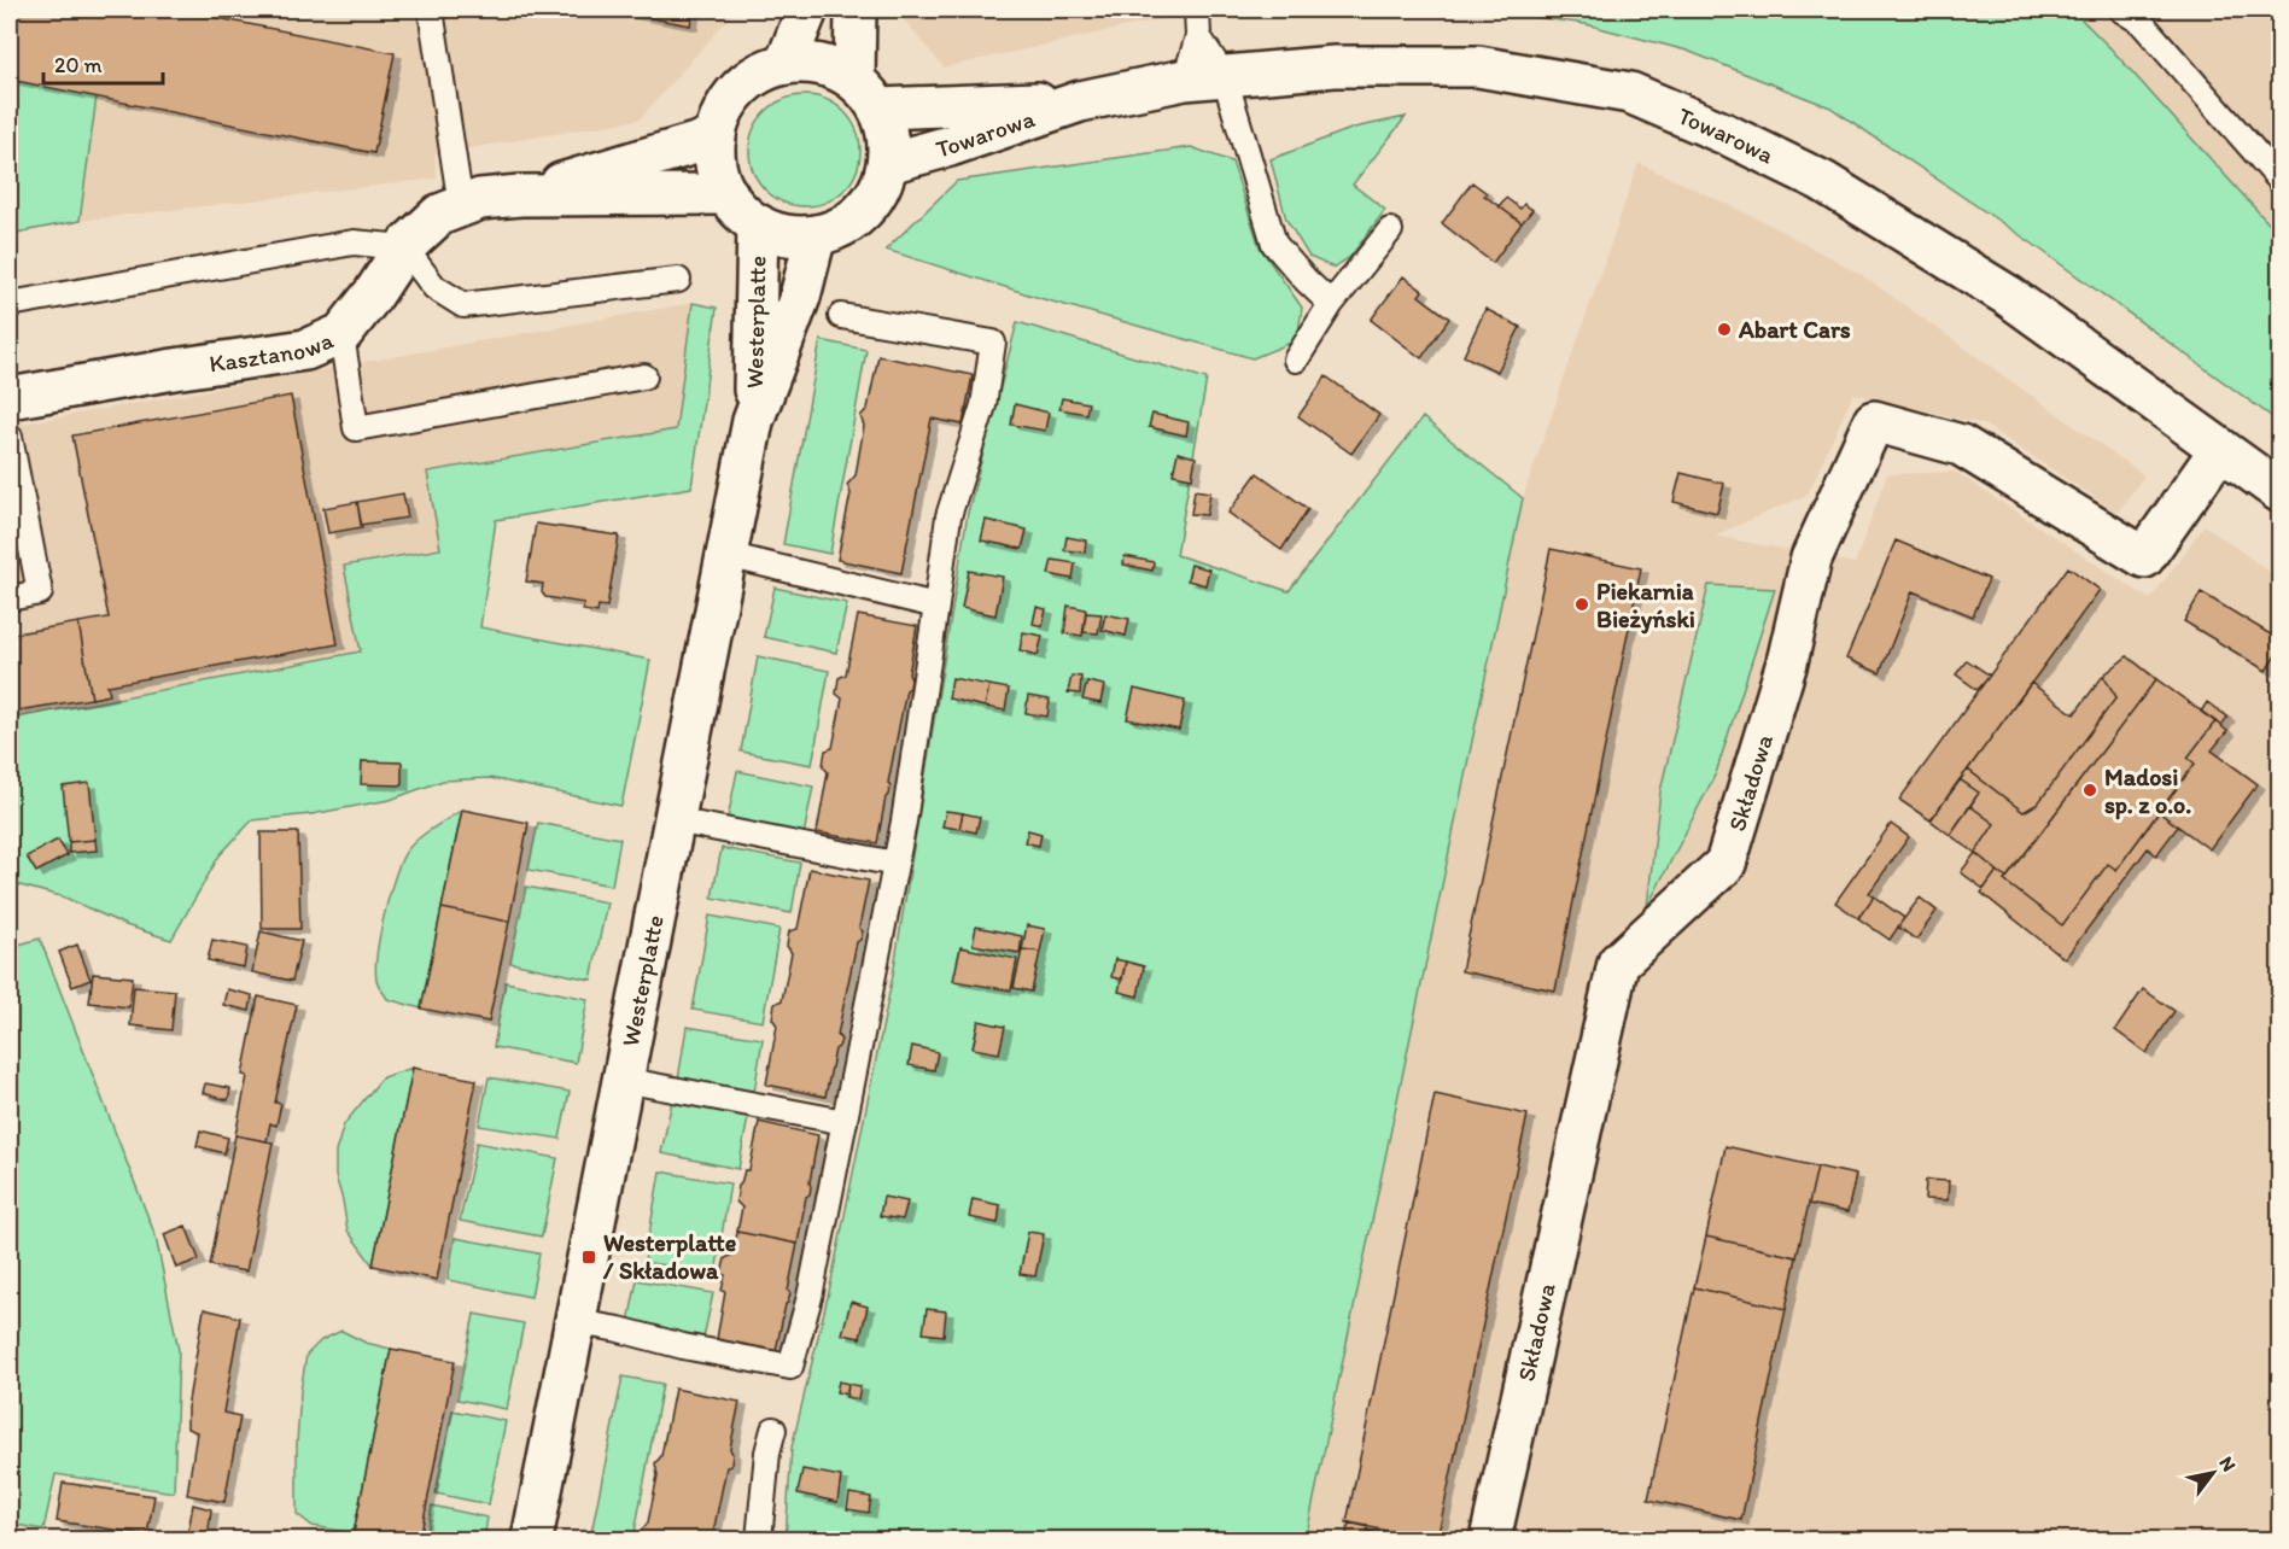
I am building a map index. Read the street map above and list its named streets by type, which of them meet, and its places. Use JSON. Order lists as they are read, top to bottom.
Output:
{
  "streets": {
    "main road": [
      "Towarowa",
      "Westerplatte",
      "Kasztanowa",
      "Składowa"
    ]
  },
  "crossings": [
    ["Towarowa", "Westerplatte"],
    ["Towarowa", "Kasztanowa"],
    ["Towarowa", "Składowa"],
    ["Westerplatte", "Kasztanowa"]
  ],
  "places": {
    "other": ["Abart Cars", "Piekarnia Bieżyński", "Madosi sp. z o.o."],
    "transit": ["Westerplatte / Składowa"]
  },
  "scale_bar": "20 m",
  "north": "top right"
}
